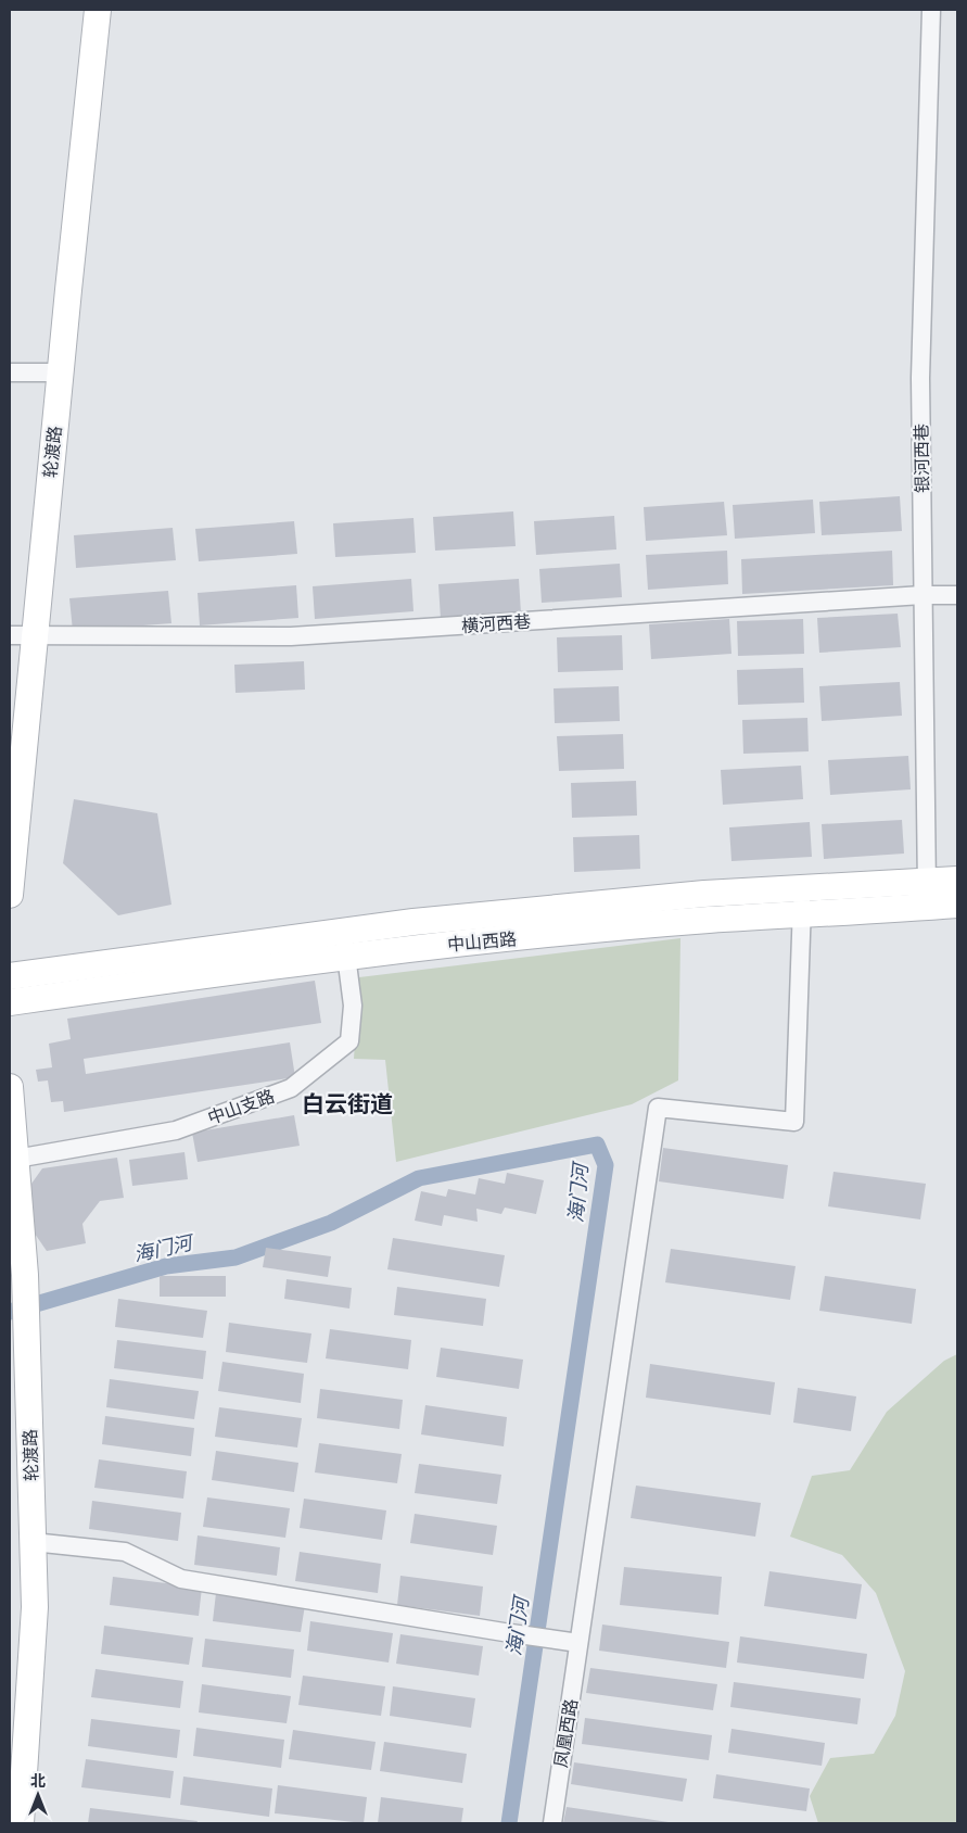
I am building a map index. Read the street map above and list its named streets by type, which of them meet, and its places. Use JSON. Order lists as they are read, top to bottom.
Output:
{
  "streets": {
    "main road": ["轮渡路", "中山西路"],
    "street": [
      "银河西巷",
      "横河西巷",
      "中山支路",
      "凤凰西路"
    ]
  },
  "crossings": [
    ["轮渡路", "横河西巷"],
    ["轮渡路", "中山支路"],
    ["银河西巷", "横河西巷"],
    ["银河西巷", "中山西路"],
    ["中山西路", "中山支路"],
    ["中山西路", "凤凰西路"]
  ],
  "districts": ["白云街道"],
  "water": ["海门河"],
  "north": "top"
}
